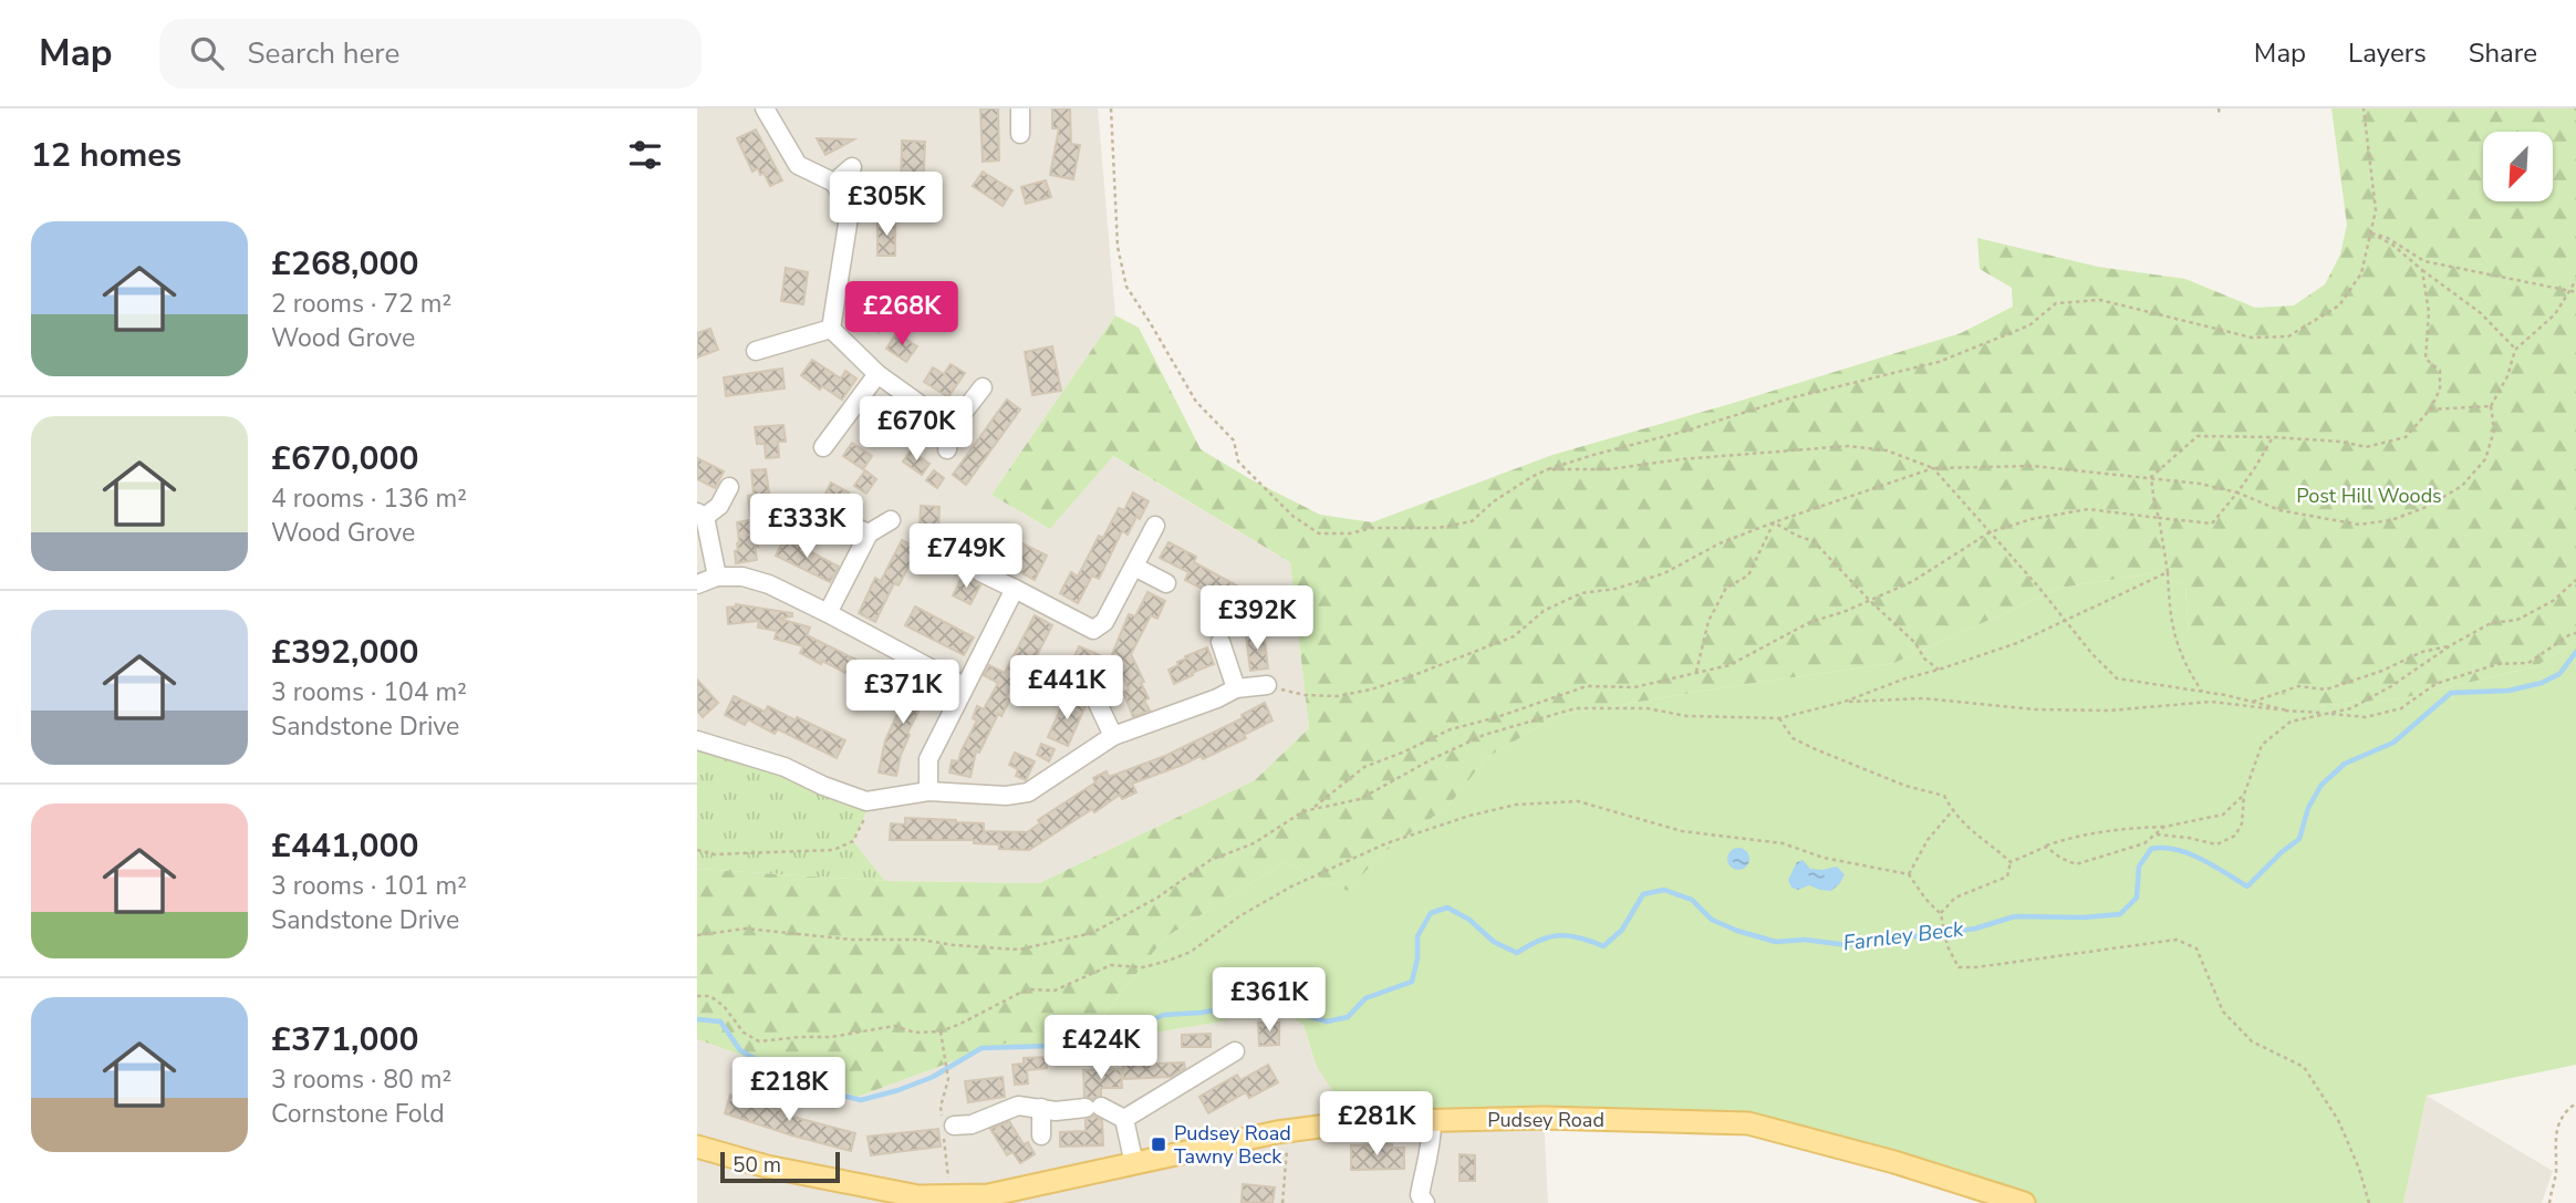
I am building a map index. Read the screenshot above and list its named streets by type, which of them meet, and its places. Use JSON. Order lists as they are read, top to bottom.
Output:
{
  "streets": {
    "main road": ["Pudsey Road"]
  },
  "water": ["Farnley Beck"],
  "parks": ["Post Hill Woods"],
  "places": {
    "transit": ["Pudsey Road Tawny Beck"]
  },
  "scale_bar": "50 m",
  "north": "bottom left",
  "page": {
    "header": "Map",
    "search": "Search here",
    "nav": ["Map", "Layers", "Share"],
    "heading": "12 homes",
    "price": [
      "£305K",
      "£268K",
      "£670K",
      "£333K",
      "£749K",
      "£392K",
      "£441K",
      "£371K",
      "£361K",
      "£424K",
      "£218K",
      "£281K"
    ],
    "list": [
      {
        "name": "£268,000",
        "note": "2 rooms · 72 m² · Wood Grove"
      },
      {
        "name": "£670,000",
        "note": "4 rooms · 136 m² · Wood Grove"
      },
      {
        "name": "£392,000",
        "note": "3 rooms · 104 m² · Sandstone Drive"
      },
      {
        "name": "£441,000",
        "note": "3 rooms · 101 m² · Sandstone Drive"
      },
      {
        "name": "£371,000",
        "note": "3 rooms · 80 m² · Cornstone Fold"
      }
    ],
    "scale": "50 m"
  }
}
